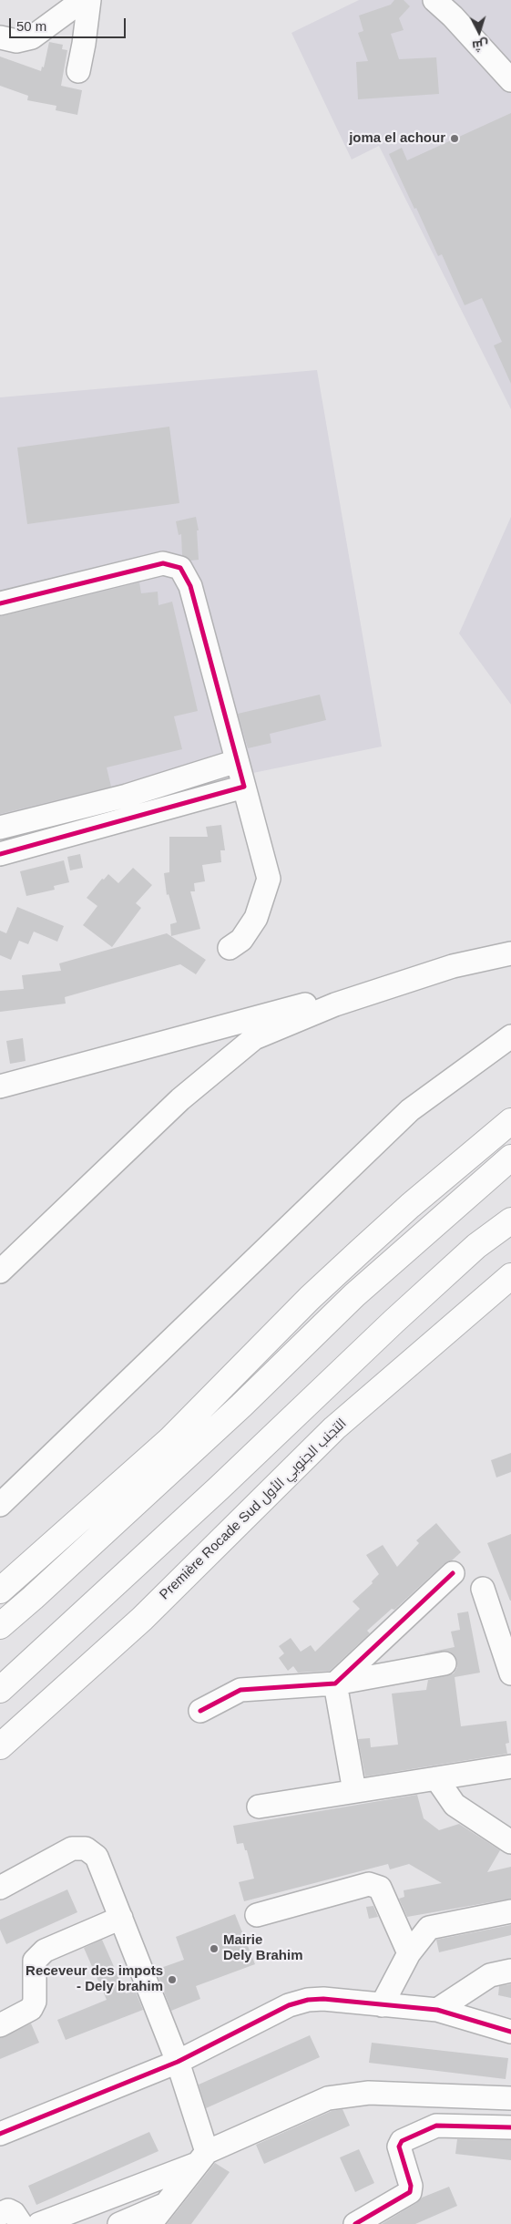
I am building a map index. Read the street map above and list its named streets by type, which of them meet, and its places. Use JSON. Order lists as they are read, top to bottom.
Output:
{
  "streets": {
    "highway": ["Première Rocade Sud التجنب الجنوبي الأول"]
  },
  "places": ["joma el achour", "Mairie Dely Brahim", "Receveur des impots - Dely brahim"],
  "scale_bar": "50 m",
  "north": "bottom"
}
